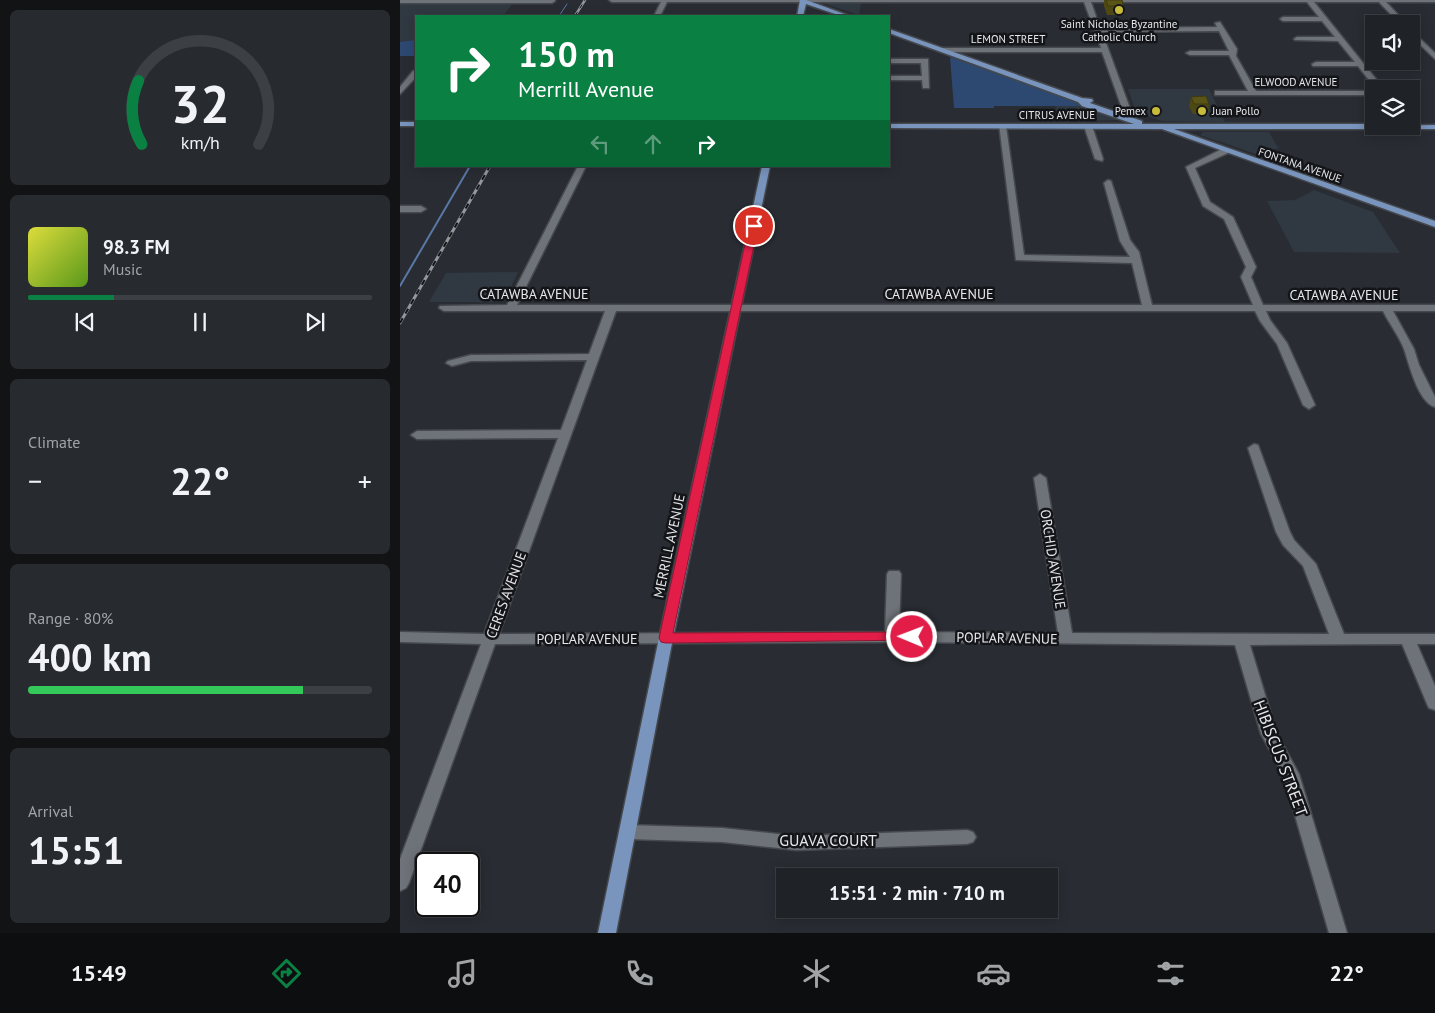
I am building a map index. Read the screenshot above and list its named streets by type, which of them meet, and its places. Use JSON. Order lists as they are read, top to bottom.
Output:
{
  "streets": {
    "main road": ["CITRUS AVENUE", "FONTANA AVENUE", "MERRILL AVENUE"],
    "street": [
      "LEMON STREET",
      "ELWOOD AVENUE",
      "CATAWBA AVENUE",
      "ORCHID AVENUE",
      "CERES AVENUE",
      "POPLAR AVENUE",
      "HIBISCUS STREET",
      "GUAVA COURT"
    ]
  },
  "crossings": [
    ["LEMON STREET", "FONTANA AVENUE"],
    ["CITRUS AVENUE", "FONTANA AVENUE"],
    ["CATAWBA AVENUE", "MERRILL AVENUE"],
    ["CATAWBA AVENUE", "CERES AVENUE"],
    ["MERRILL AVENUE", "POPLAR AVENUE"],
    ["MERRILL AVENUE", "GUAVA COURT"],
    ["ORCHID AVENUE", "POPLAR AVENUE"],
    ["CERES AVENUE", "POPLAR AVENUE"],
    ["POPLAR AVENUE", "HIBISCUS STREET"]
  ],
  "places": ["Saint Nicholas Byzantine Catholic Church", "Pemex", "Juan Pollo"],
  "page": {
    "turn": ["150 m", "Merrill Avenue"],
    "song": ["98.3 FM", "Music"],
    "tile": [
      "Climate",
      ["Range · 80%", "400 km"],
      ["Arrival", "15:51"]
    ],
    "heat": ["−", "22°", "+"],
    "limit": "40",
    "trip": "15:51 · 2 min · 710 m",
    "tabs": ["15:49", "22°"],
    "gauge": ["32", "km/h"]
  }
}
